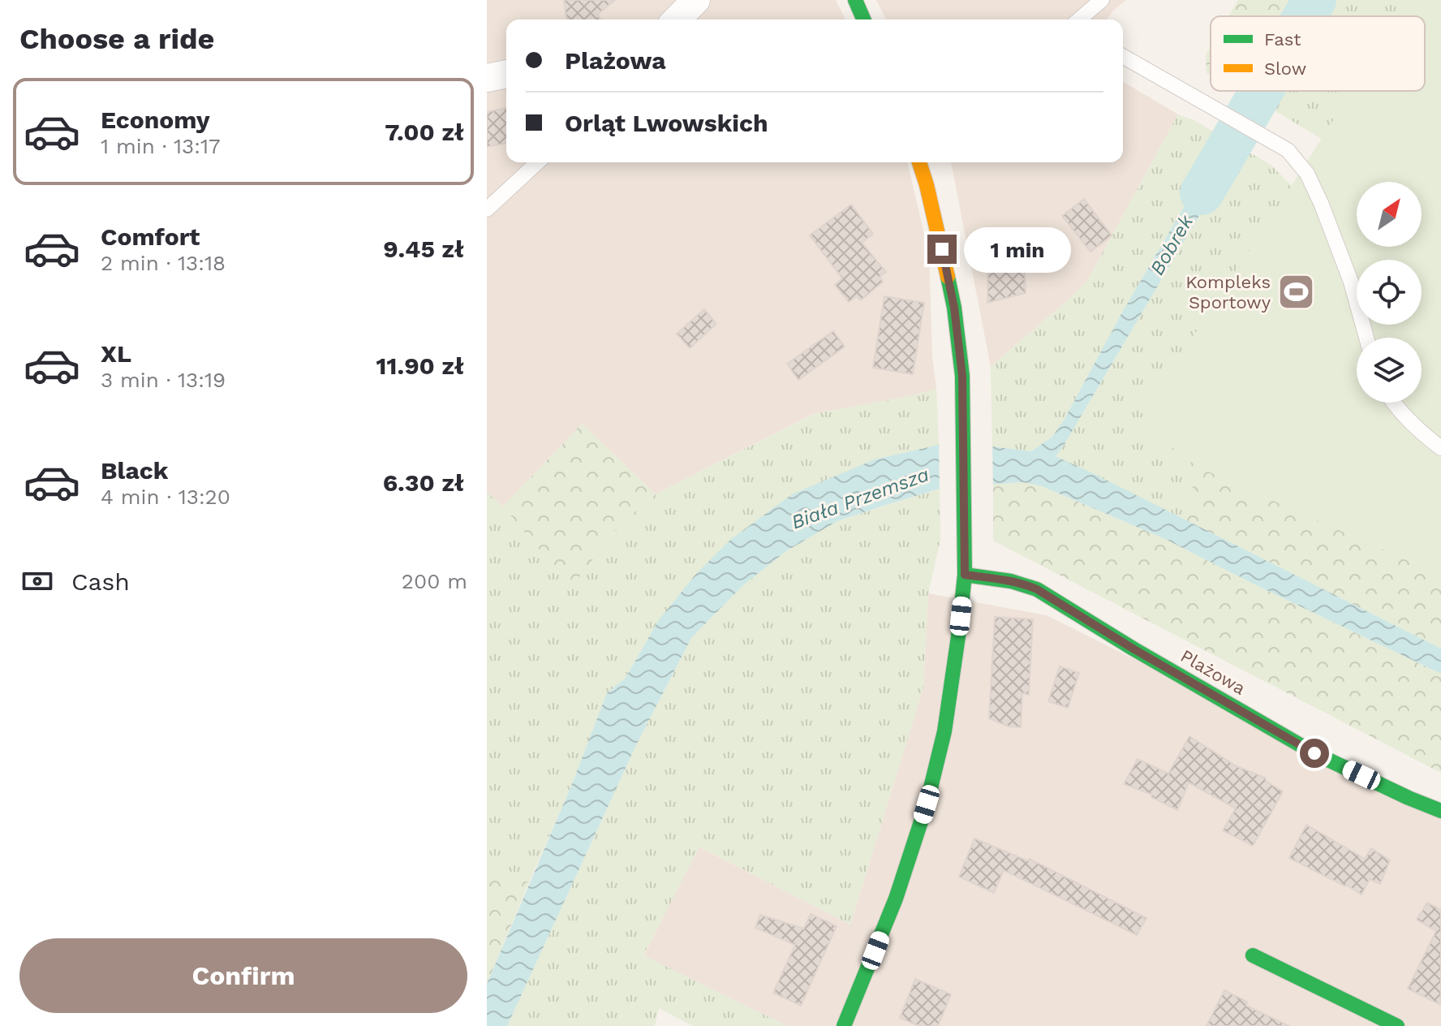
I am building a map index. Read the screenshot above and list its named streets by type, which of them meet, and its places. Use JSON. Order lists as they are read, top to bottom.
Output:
{
  "streets": {
    "main road": ["Plażowa"]
  },
  "water": ["Bobrek", "Biała Przemsza"],
  "places": {
    "sports": ["Kompleks Sportowy"]
  },
  "legend": ["Fast", "Slow"],
  "north": "top right",
  "page": {
    "heading": "Choose a ride",
    "banner": ["Plażowa", "Orląt Lwowskich"],
    "list": [
      {
        "name": "Economy",
        "note": "1 min · 13:17",
        "value": "7.00 zł"
      },
      {
        "name": "Comfort",
        "note": "2 min · 13:18",
        "value": "9.45 zł"
      },
      {
        "name": "XL",
        "note": "3 min · 13:19",
        "value": "11.90 zł"
      },
      {
        "name": "Black",
        "note": "4 min · 13:20",
        "value": "6.30 zł"
      }
    ],
    "bubble": "1 min",
    "pay": ["Cash", "200 m"],
    "buttons": "Confirm"
  }
}
